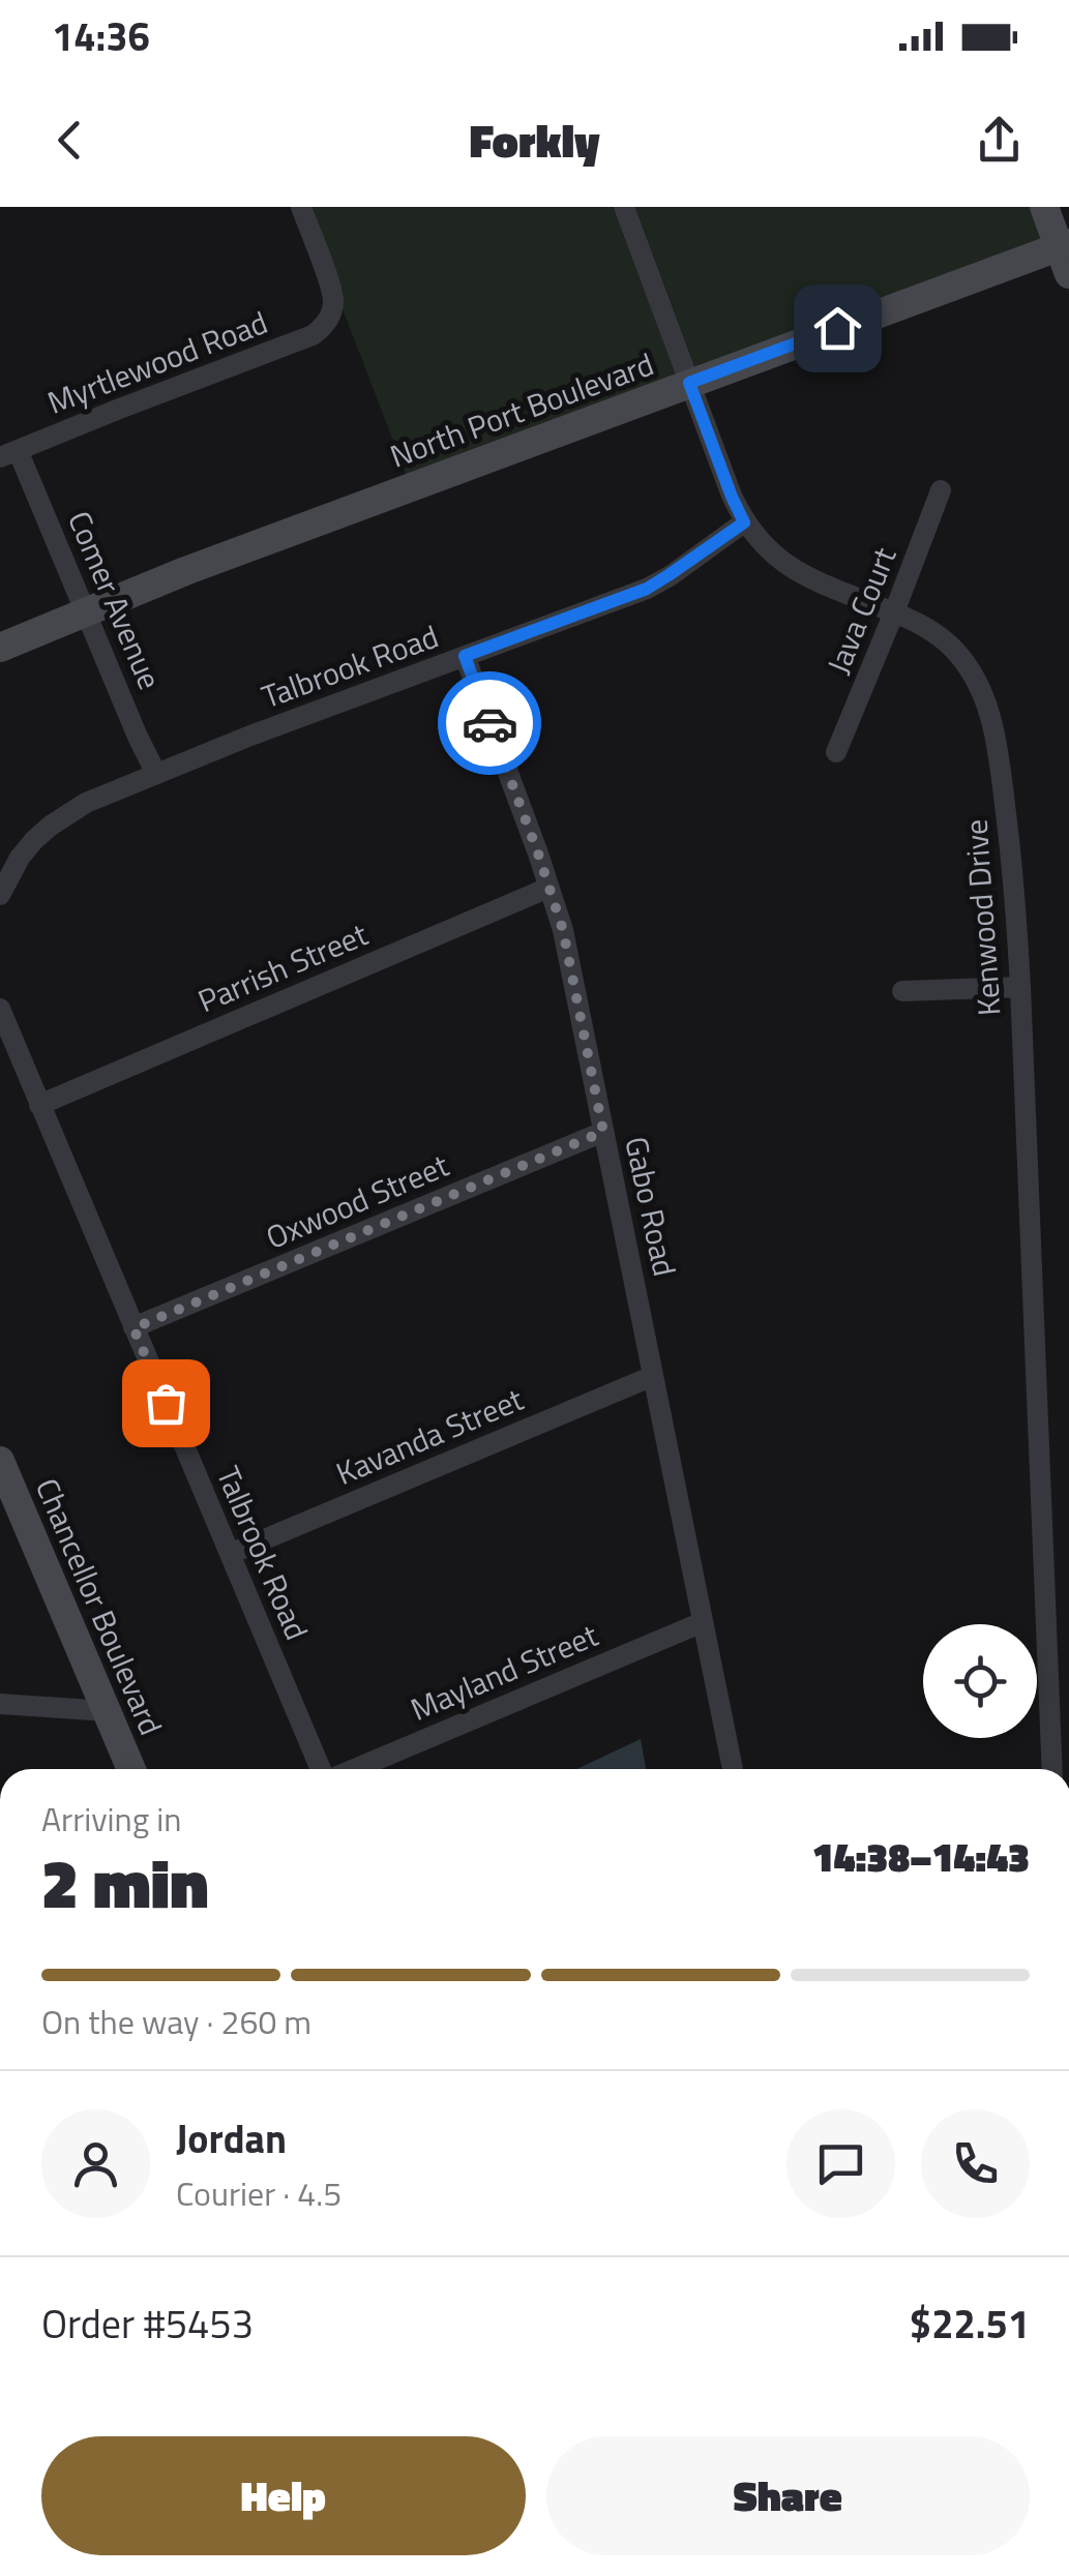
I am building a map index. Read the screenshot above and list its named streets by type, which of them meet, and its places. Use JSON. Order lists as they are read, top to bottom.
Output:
{
  "streets": {
    "street": [
      "Myrtlewood Road",
      "North Port Boulevard",
      "Comer Avenue",
      "Java Court",
      "Talbrook Road",
      "Kenwood Drive",
      "Parrish Street",
      "Oxwood Street",
      "Gabo Road",
      "Kavanda Street",
      "Chancellor Boulevard",
      "Mayland Street"
    ]
  },
  "crossings": [
    ["Myrtlewood Road", "Comer Avenue"],
    ["North Port Boulevard", "Comer Avenue"],
    ["North Port Boulevard", "Kenwood Drive"],
    ["Comer Avenue", "Talbrook Road"],
    ["Java Court", "Kenwood Drive"],
    ["Talbrook Road", "Kenwood Drive"],
    ["Talbrook Road", "Parrish Street"],
    ["Talbrook Road", "Oxwood Street"],
    ["Talbrook Road", "Gabo Road"],
    ["Talbrook Road", "Kavanda Street"],
    ["Parrish Street", "Gabo Road"],
    ["Oxwood Street", "Gabo Road"],
    ["Gabo Road", "Kavanda Street"],
    ["Gabo Road", "Mayland Street"]
  ],
  "page": {
    "status": "14:36",
    "header": "Forkly",
    "heading": ["2 min", "Arriving in", "14:38–14:43"],
    "panel": [
      "Jordan",
      "Courier · 4.5",
      "Order #5453",
      "$22.51"
    ],
    "bar": "On the way · 260 m",
    "buttons": ["Help", "Share"]
  }
}
